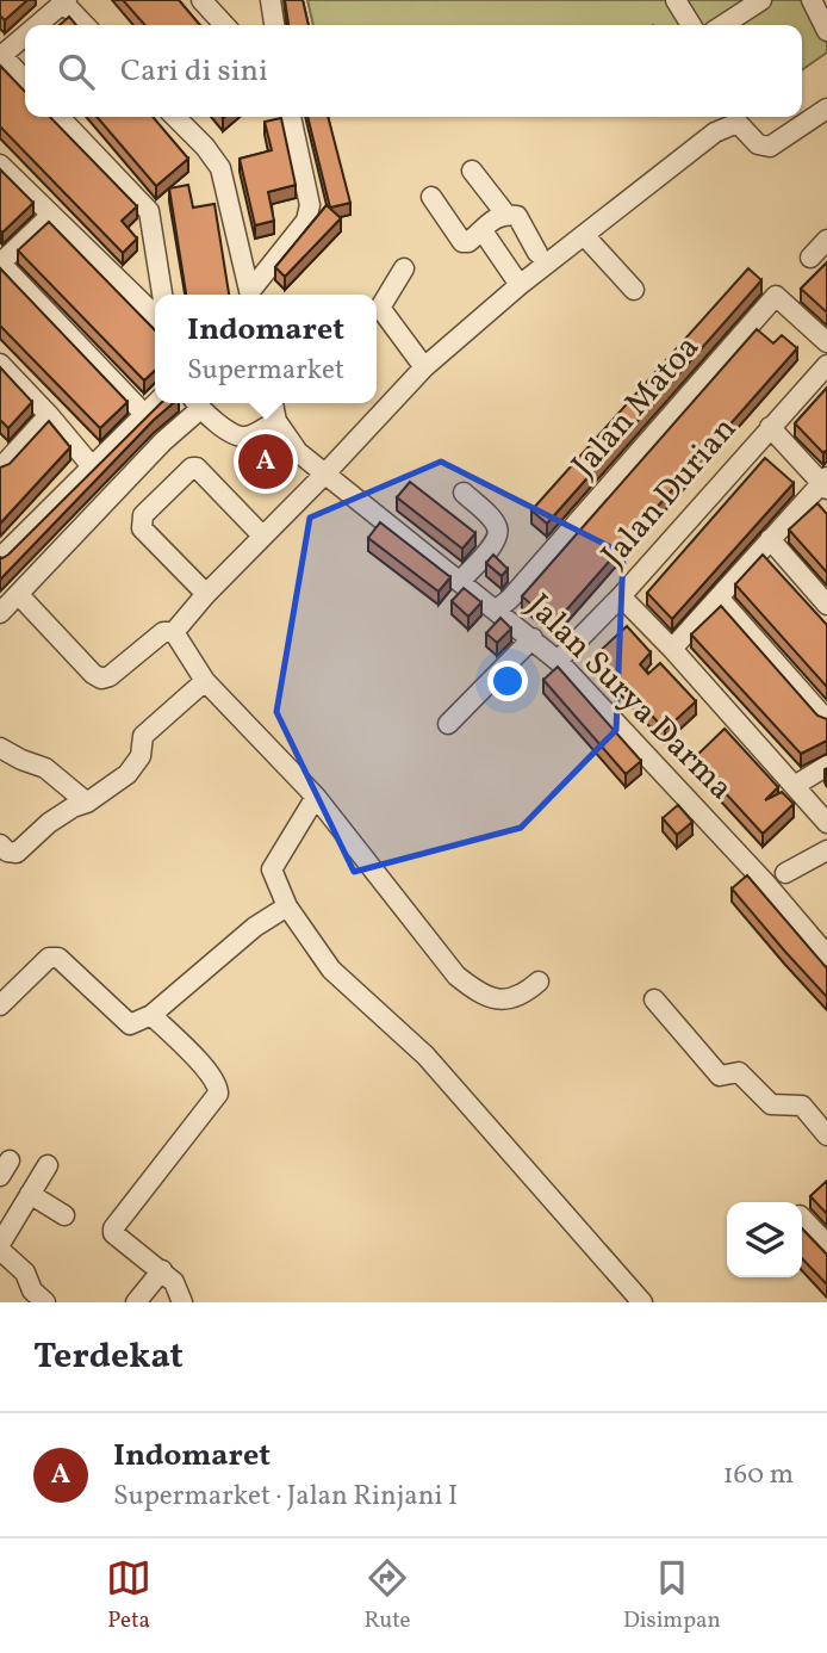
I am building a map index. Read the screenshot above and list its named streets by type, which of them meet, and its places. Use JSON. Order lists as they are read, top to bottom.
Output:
{
  "streets": {
    "street": ["Jalan Matoa", "Jalan Durian", "Jalan Surya Darma"]
  },
  "crossings": [
    ["Jalan Matoa", "Jalan Surya Darma"],
    ["Jalan Durian", "Jalan Surya Darma"]
  ],
  "page": {
    "search": "Cari di sini",
    "popup": ["Indomaret", "Supermarket"],
    "pins": "A",
    "heading": "Terdekat",
    "list": [
      {
        "mark": "A",
        "name": "Indomaret",
        "note": "Supermarket · Jalan Rinjani I",
        "value": "160 m"
      }
    ],
    "nav": ["Peta", "Rute", "Disimpan"]
  }
}
